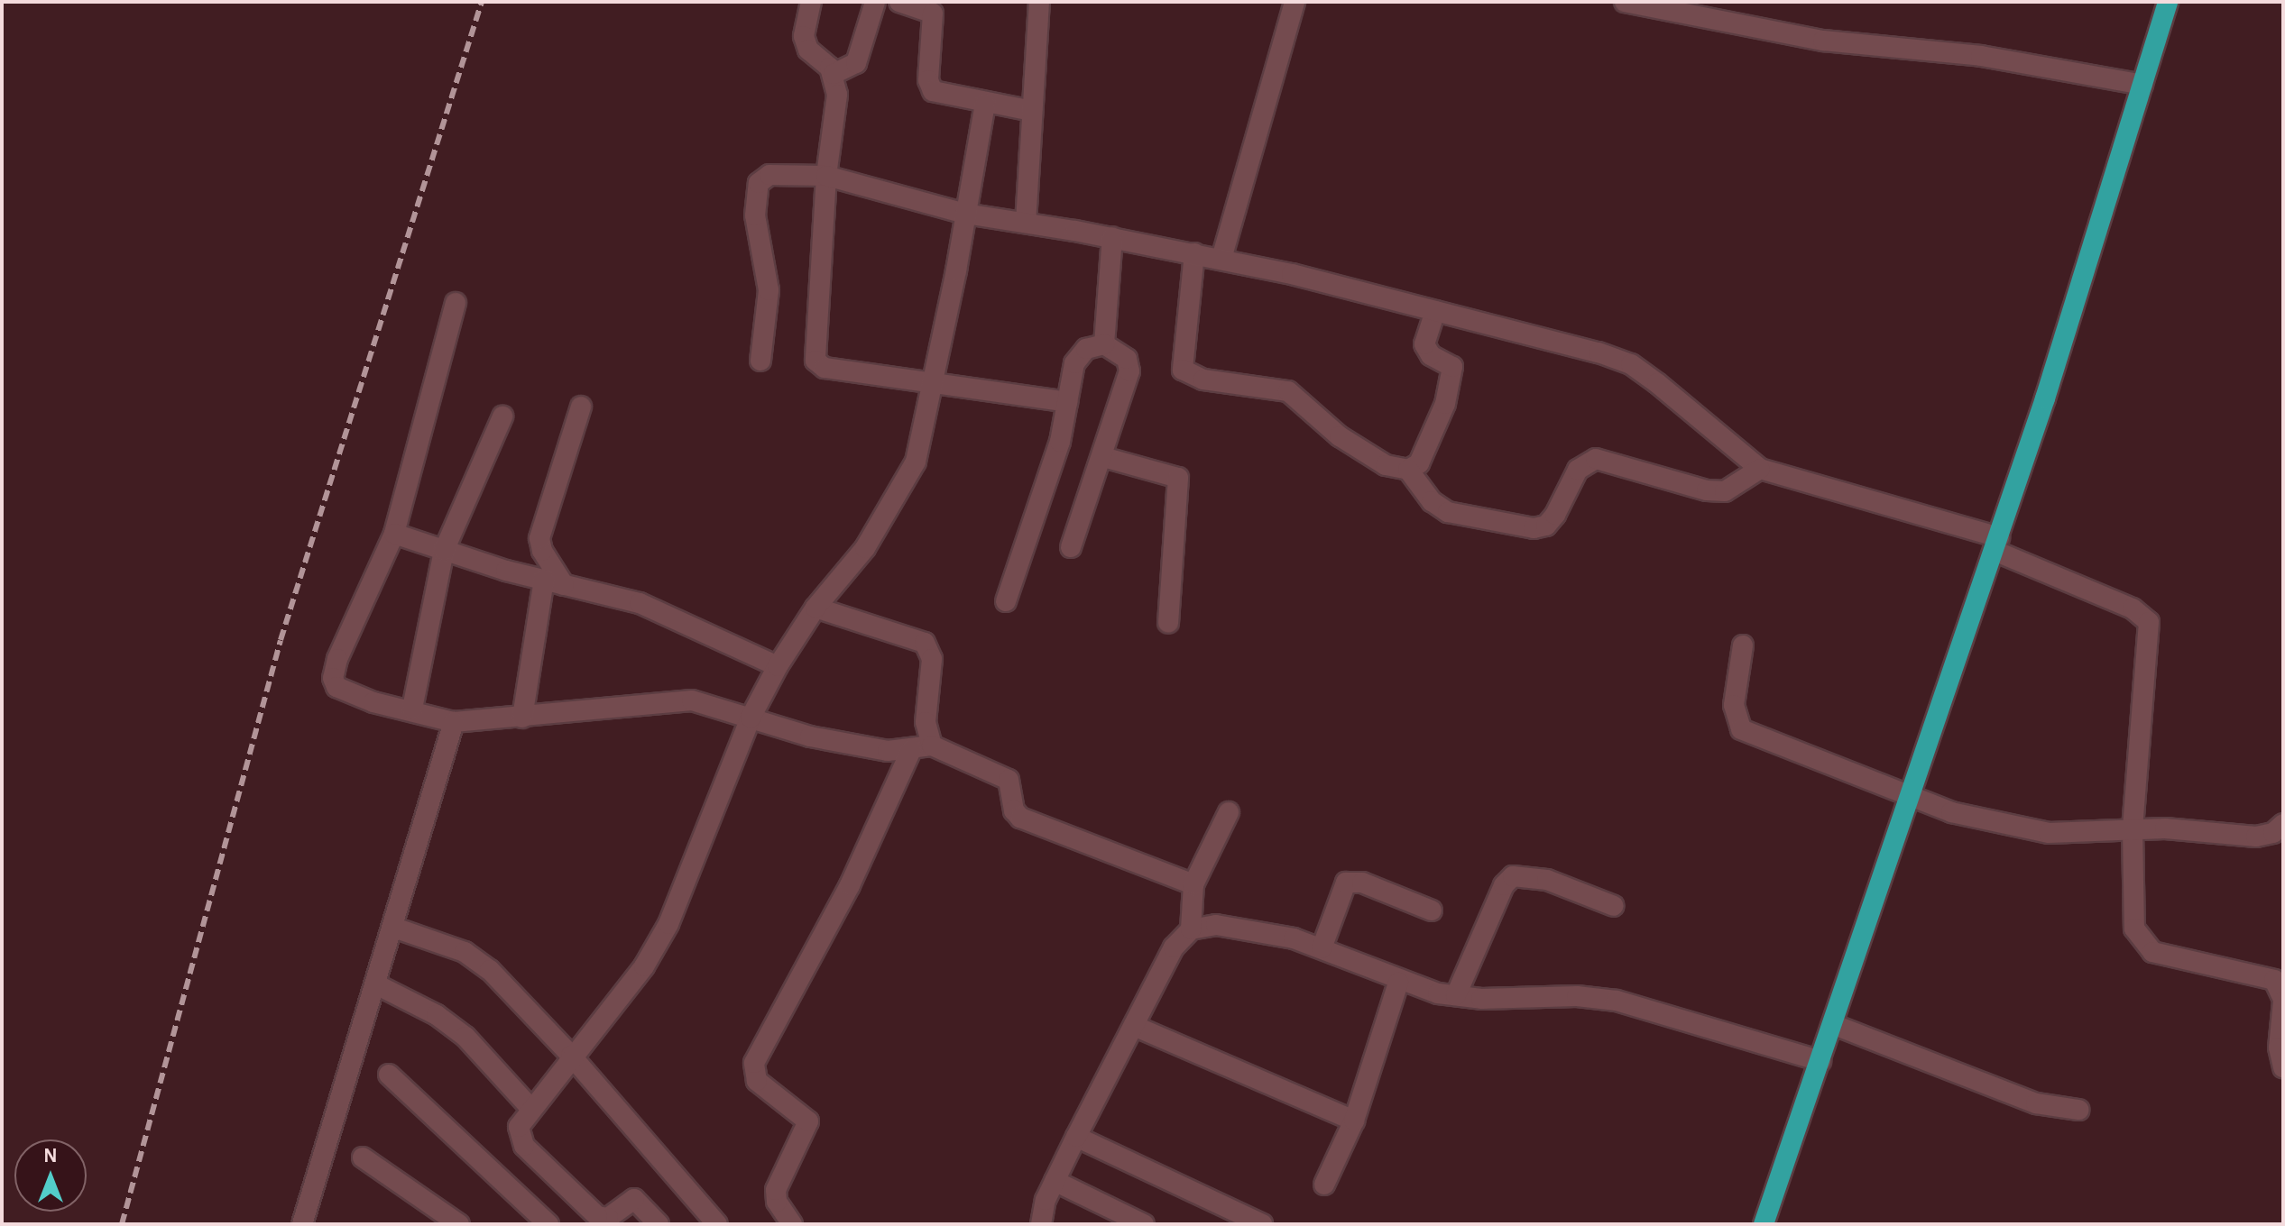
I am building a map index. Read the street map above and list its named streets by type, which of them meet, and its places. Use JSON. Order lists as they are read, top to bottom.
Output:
{
  "north": "top"
}
